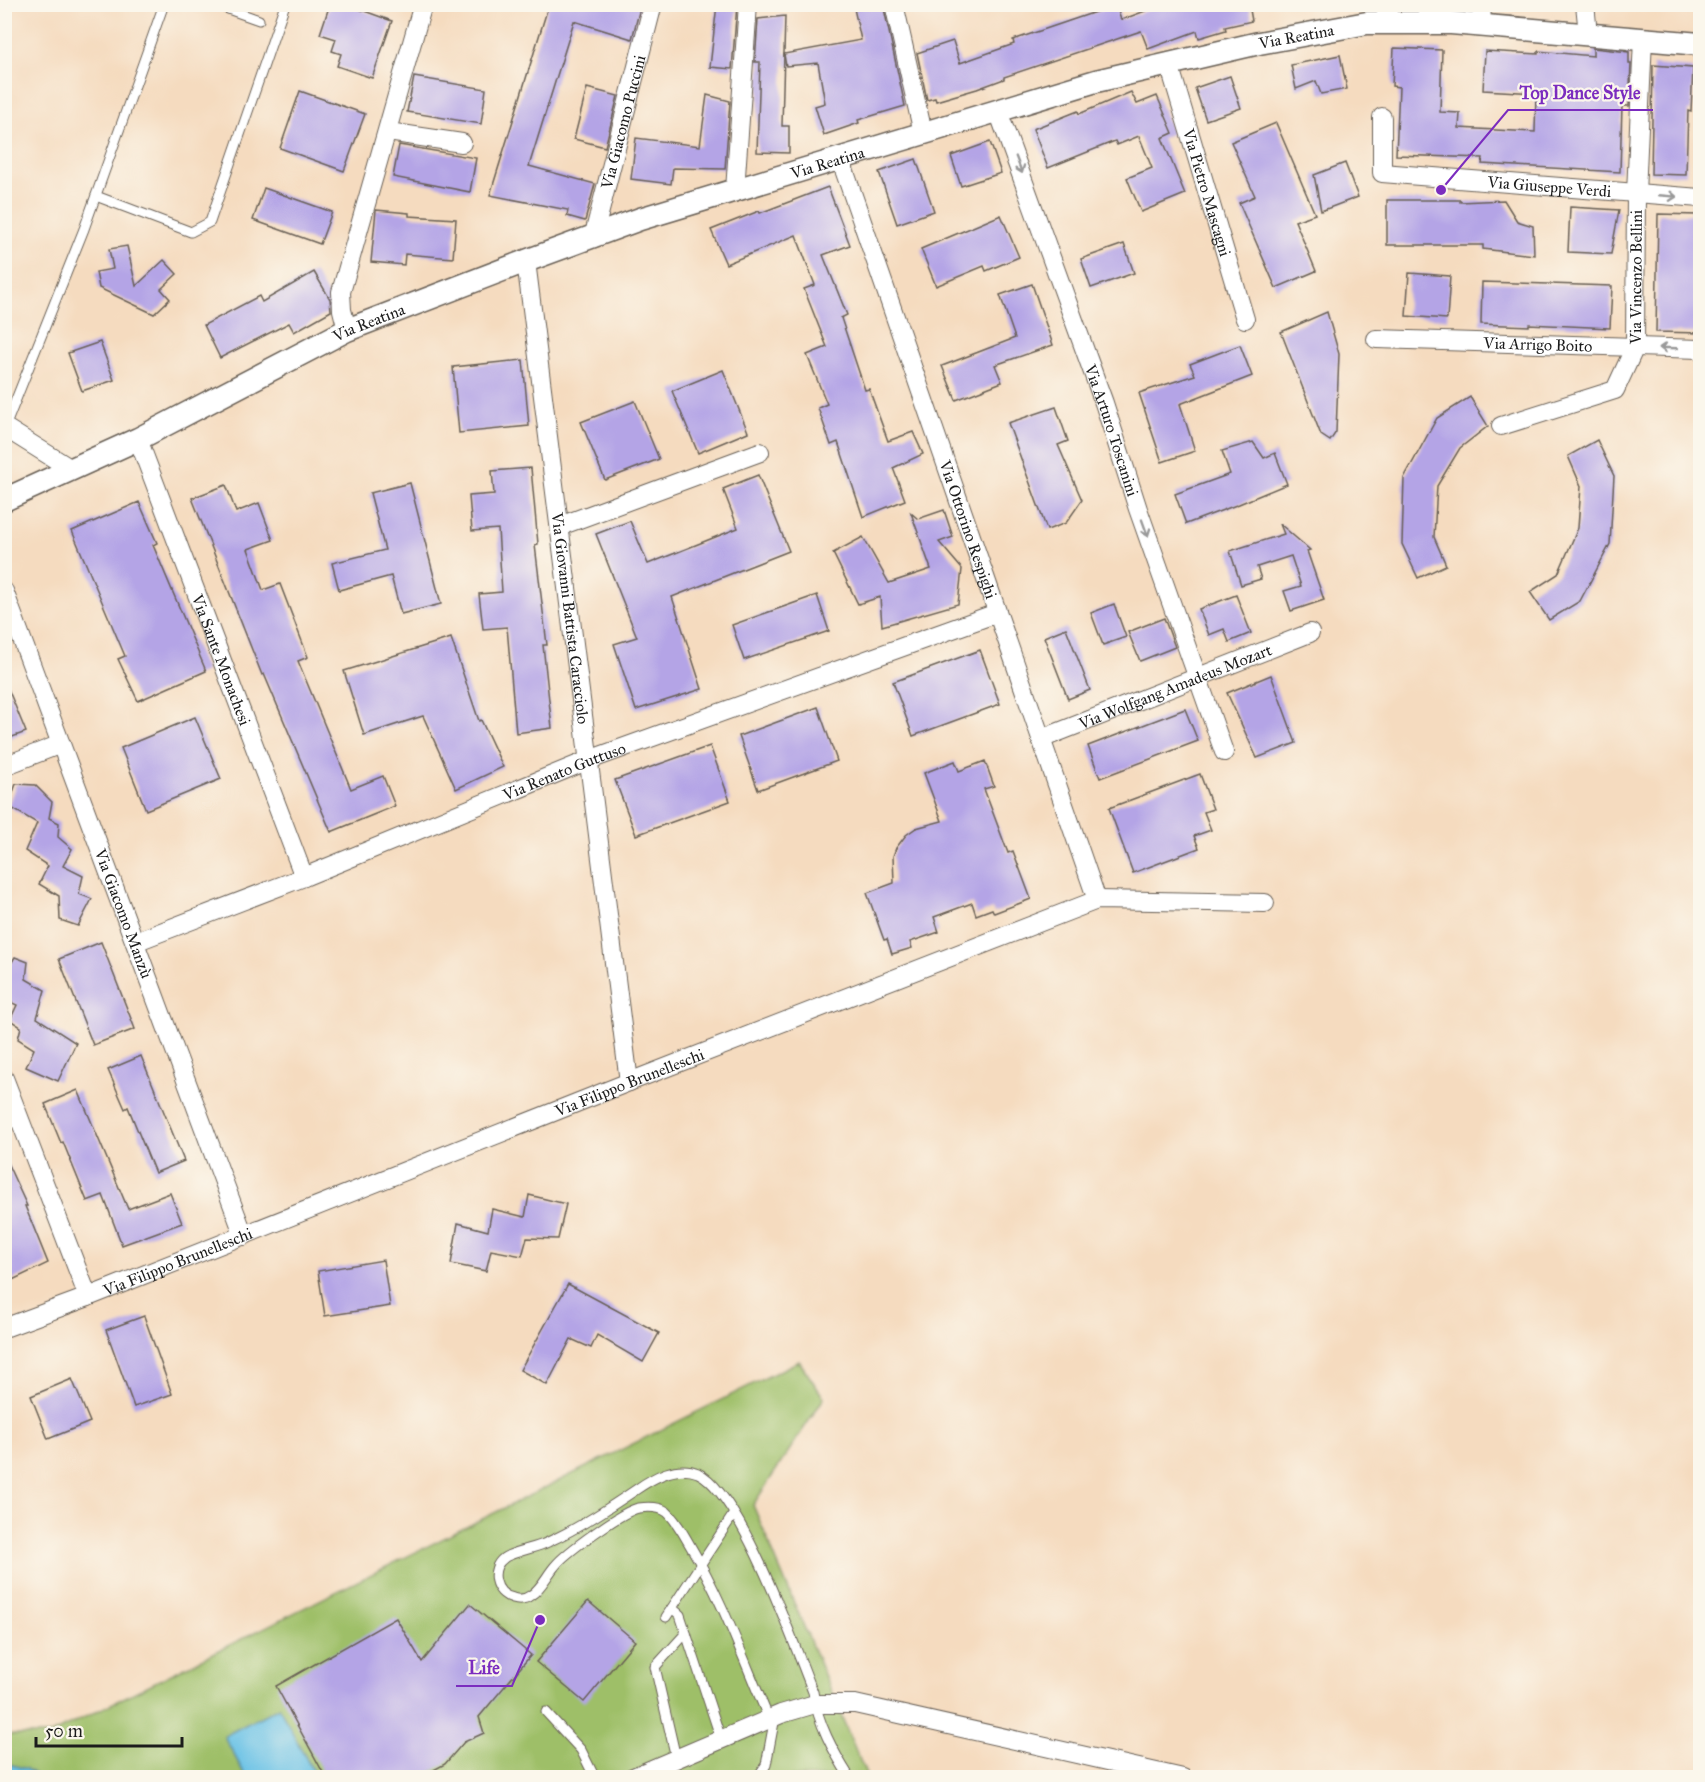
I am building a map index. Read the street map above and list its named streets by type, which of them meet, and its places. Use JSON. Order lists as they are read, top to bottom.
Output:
{
  "streets": {
    "street": [
      "Via Reatina",
      "Via Giacomo Puccini",
      "Via Giuseppe Verdi",
      "Via Pietro Mascagni",
      "Via Vincenzo Bellini",
      "Via Arrigo Boito",
      "Via Arturo Toscanini",
      "Via Ottorino Respighi",
      "Via Giovanni Battista Caracciolo",
      "Via Sante Monachesi",
      "Via Wolfgang Amadeus Mozart",
      "Via Renato Guttuso",
      "Via Giacomo Manzù",
      "Via Filippo Brunelleschi"
    ]
  },
  "crossings": [
    ["Via Reatina", "Via Giacomo Puccini"],
    ["Via Reatina", "Via Pietro Mascagni"],
    ["Via Reatina", "Via Vincenzo Bellini"],
    ["Via Reatina", "Via Arturo Toscanini"],
    ["Via Reatina", "Via Ottorino Respighi"],
    ["Via Reatina", "Via Giovanni Battista Caracciolo"],
    ["Via Reatina", "Via Sante Monachesi"],
    ["Via Giuseppe Verdi", "Via Vincenzo Bellini"],
    ["Via Vincenzo Bellini", "Via Arrigo Boito"],
    ["Via Arturo Toscanini", "Via Wolfgang Amadeus Mozart"],
    ["Via Ottorino Respighi", "Via Wolfgang Amadeus Mozart"],
    ["Via Ottorino Respighi", "Via Renato Guttuso"],
    ["Via Ottorino Respighi", "Via Filippo Brunelleschi"],
    ["Via Giovanni Battista Caracciolo", "Via Renato Guttuso"],
    ["Via Giovanni Battista Caracciolo", "Via Filippo Brunelleschi"],
    ["Via Sante Monachesi", "Via Renato Guttuso"],
    ["Via Renato Guttuso", "Via Giacomo Manzù"],
    ["Via Giacomo Manzù", "Via Filippo Brunelleschi"]
  ],
  "one_way": ["Via Arturo Toscanini"],
  "places": ["Top Dance Style", "Life"],
  "scale_bar": "50 m"
}
